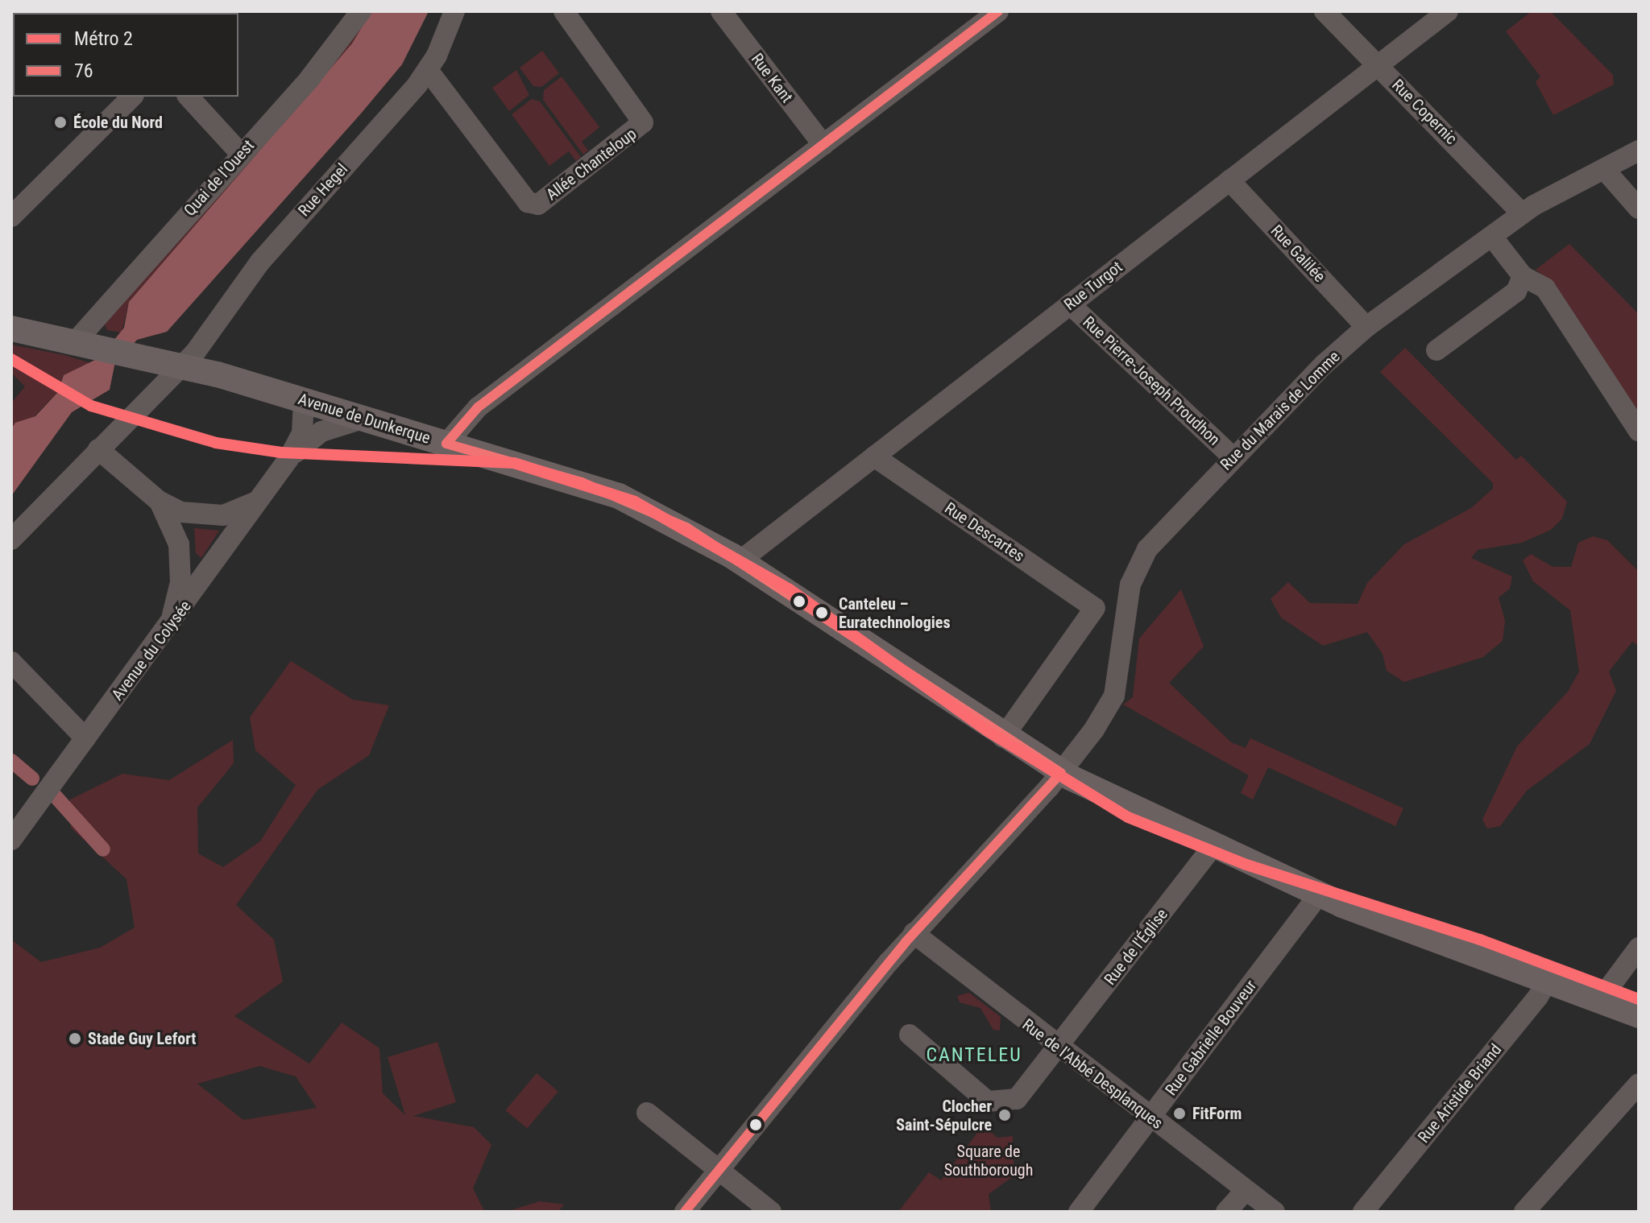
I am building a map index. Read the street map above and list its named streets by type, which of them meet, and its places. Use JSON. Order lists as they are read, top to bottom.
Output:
{
  "streets": {
    "main road": ["Avenue de Dunkerque"],
    "street": [
      "Rue Kant",
      "Rue Copernic",
      "Allée Chanteloup",
      "Quai de l'Ouest",
      "Rue Hegel",
      "Rue Galilée",
      "Rue Turgot",
      "Rue Pierre-Joseph Proudhon",
      "Rue du Marais de Lomme",
      "Rue Descartes",
      "Avenue du Colysée",
      "Rue de l'Église",
      "Rue Gabrielle Bouveur",
      "Rue de l'Abbé Desplanques",
      "Rue Aristide Briand"
    ]
  },
  "crossings": [
    ["Rue Copernic", "Rue Turgot"],
    ["Rue Copernic", "Rue du Marais de Lomme"],
    ["Allée Chanteloup", "Rue Hegel"],
    ["Quai de l'Ouest", "Avenue de Dunkerque"],
    ["Rue Hegel", "Avenue de Dunkerque"],
    ["Rue Galilée", "Rue Turgot"],
    ["Rue Galilée", "Rue du Marais de Lomme"],
    ["Rue Turgot", "Rue Pierre-Joseph Proudhon"],
    ["Rue Turgot", "Avenue de Dunkerque"],
    ["Rue Turgot", "Rue Descartes"],
    ["Rue Pierre-Joseph Proudhon", "Rue du Marais de Lomme"],
    ["Rue du Marais de Lomme", "Avenue de Dunkerque"],
    ["Rue du Marais de Lomme", "Rue de l'Abbé Desplanques"],
    ["Avenue de Dunkerque", "Avenue du Colysée"],
    ["Avenue de Dunkerque", "Rue de l'Église"],
    ["Avenue de Dunkerque", "Rue Gabrielle Bouveur"],
    ["Avenue de Dunkerque", "Rue Aristide Briand"],
    ["Rue de l'Église", "Rue de l'Abbé Desplanques"],
    ["Rue Gabrielle Bouveur", "Rue de l'Abbé Desplanques"]
  ],
  "districts": ["CANTELEU"],
  "parks": ["Square de Southborough"],
  "places": [
    "École du Nord",
    "Canteleu – Euratechnologies",
    "Stade Guy Lefort",
    "FitForm",
    "Clocher Saint-Sépulcre"
  ],
  "lines": ["transit line 76", "metro line 2"],
  "legend": ["Métro 2", "76"]
}
